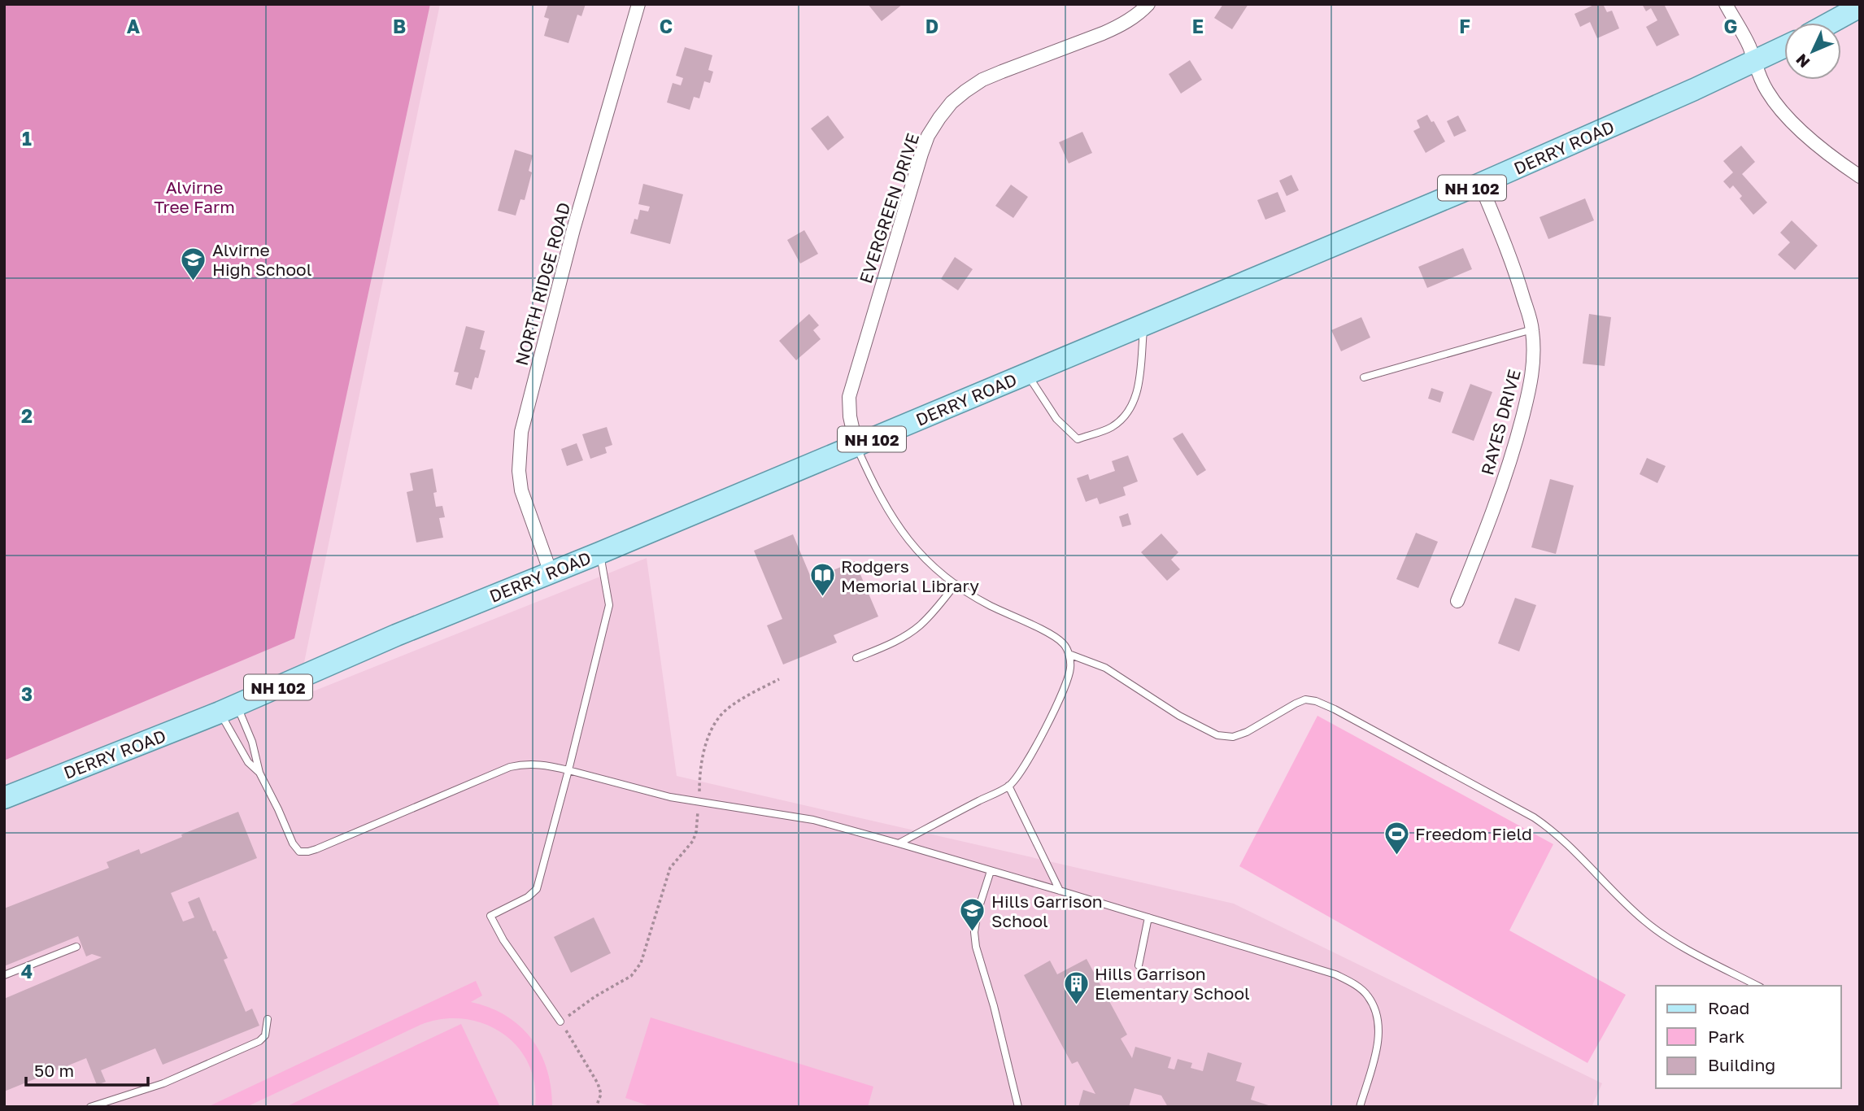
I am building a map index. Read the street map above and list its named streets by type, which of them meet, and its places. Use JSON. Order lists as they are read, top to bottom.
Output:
{
  "streets": {
    "main road": ["DERRY ROAD", "NH 102"],
    "street": ["EVERGREEN DRIVE", "NORTH RIDGE ROAD", "RAYES DRIVE"]
  },
  "crossings": [
    ["DERRY ROAD", "EVERGREEN DRIVE"],
    ["DERRY ROAD", "NORTH RIDGE ROAD"],
    ["DERRY ROAD", "RAYES DRIVE"]
  ],
  "parks": ["Alvirne Tree Farm"],
  "places": {
    "school or university": ["Alvirne High School", "Hills Garrison School"],
    "library": ["Rodgers Memorial Library"],
    "sports": ["Freedom Field"],
    "building": ["Hills Garrison Elementary School"]
  },
  "legend": ["Road", "Park", "Building"],
  "scale_bar": "50 m",
  "north": "bottom left",
  "grid": {
    "columns": [
      "A",
      "B",
      "C",
      "D",
      "E",
      "F",
      "G"
    ],
    "rows": [
      "1",
      "2",
      "3",
      "4"
    ]
  }
}
